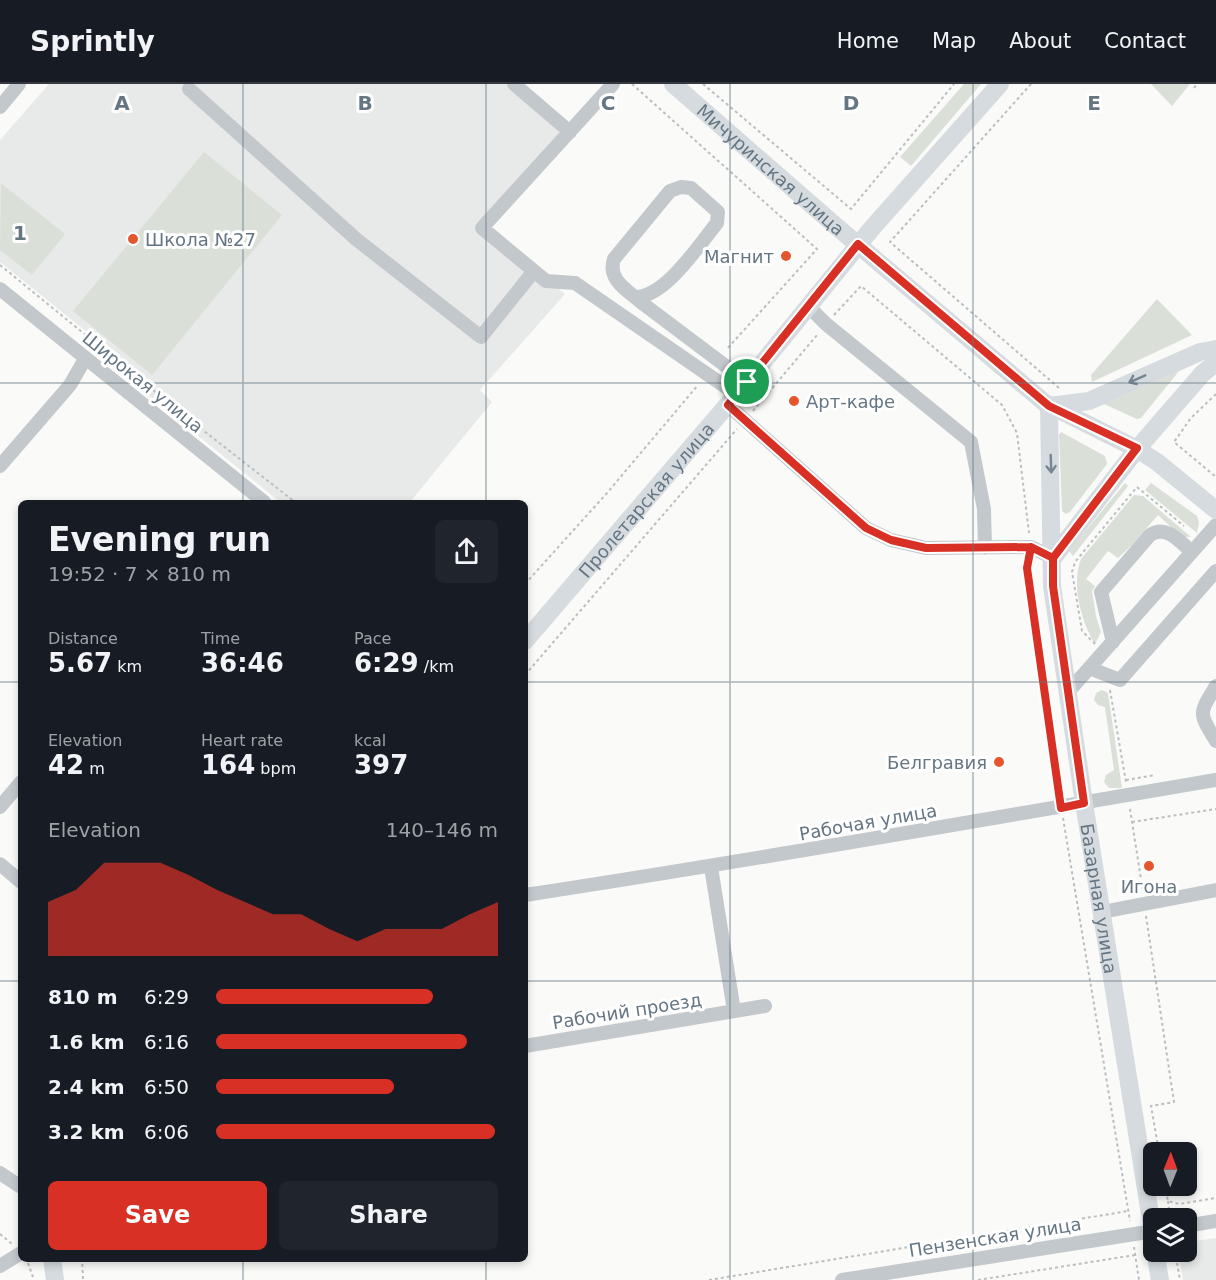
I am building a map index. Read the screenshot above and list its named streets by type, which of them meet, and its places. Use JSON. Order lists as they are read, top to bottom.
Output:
{
  "streets": {
    "main road": ["Мичуринская улица", "Пролетарская улица", "Базарная улица"],
    "street": [
      "Широкая улица",
      "Рабочая улица",
      "Рабочий проезд",
      "Пензенская улица"
    ]
  },
  "crossings": [
    ["Мичуринская улица", "Пролетарская улица"],
    ["Мичуринская улица", "Базарная улица"],
    ["Рабочая улица", "Базарная улица"]
  ],
  "places": [
    "Школа №27",
    "Магнит",
    "Арт-кафе",
    "Белгравия",
    "Игона"
  ],
  "north": "top",
  "page": {
    "header": "Sprintly",
    "nav": [
      "Home",
      "Map",
      "About",
      "Contact"
    ],
    "heading": ["Evening run", "19:52 · 7 × 810 m"],
    "stats": [
      ["Distance", "5.67 km"],
      ["Time", "36:46"],
      ["Pace", "6:29 /km"],
      ["Elevation", "42 m"],
      ["Heart rate", "164 bpm"],
      ["kcal", "397"]
    ],
    "chart": ["Elevation", "140–146 m"],
    "list": [
      {
        "name": "810 m",
        "note": "6:29"
      },
      {
        "name": "1.6 km",
        "note": "6:16"
      },
      {
        "name": "2.4 km",
        "note": "6:50"
      },
      {
        "name": "3.2 km",
        "note": "6:06"
      }
    ],
    "buttons": ["Save", "Share"]
  },
  "grid": {
    "columns": [
      "A",
      "B",
      "C",
      "D",
      "E"
    ],
    "rows": ["1"]
  }
}
